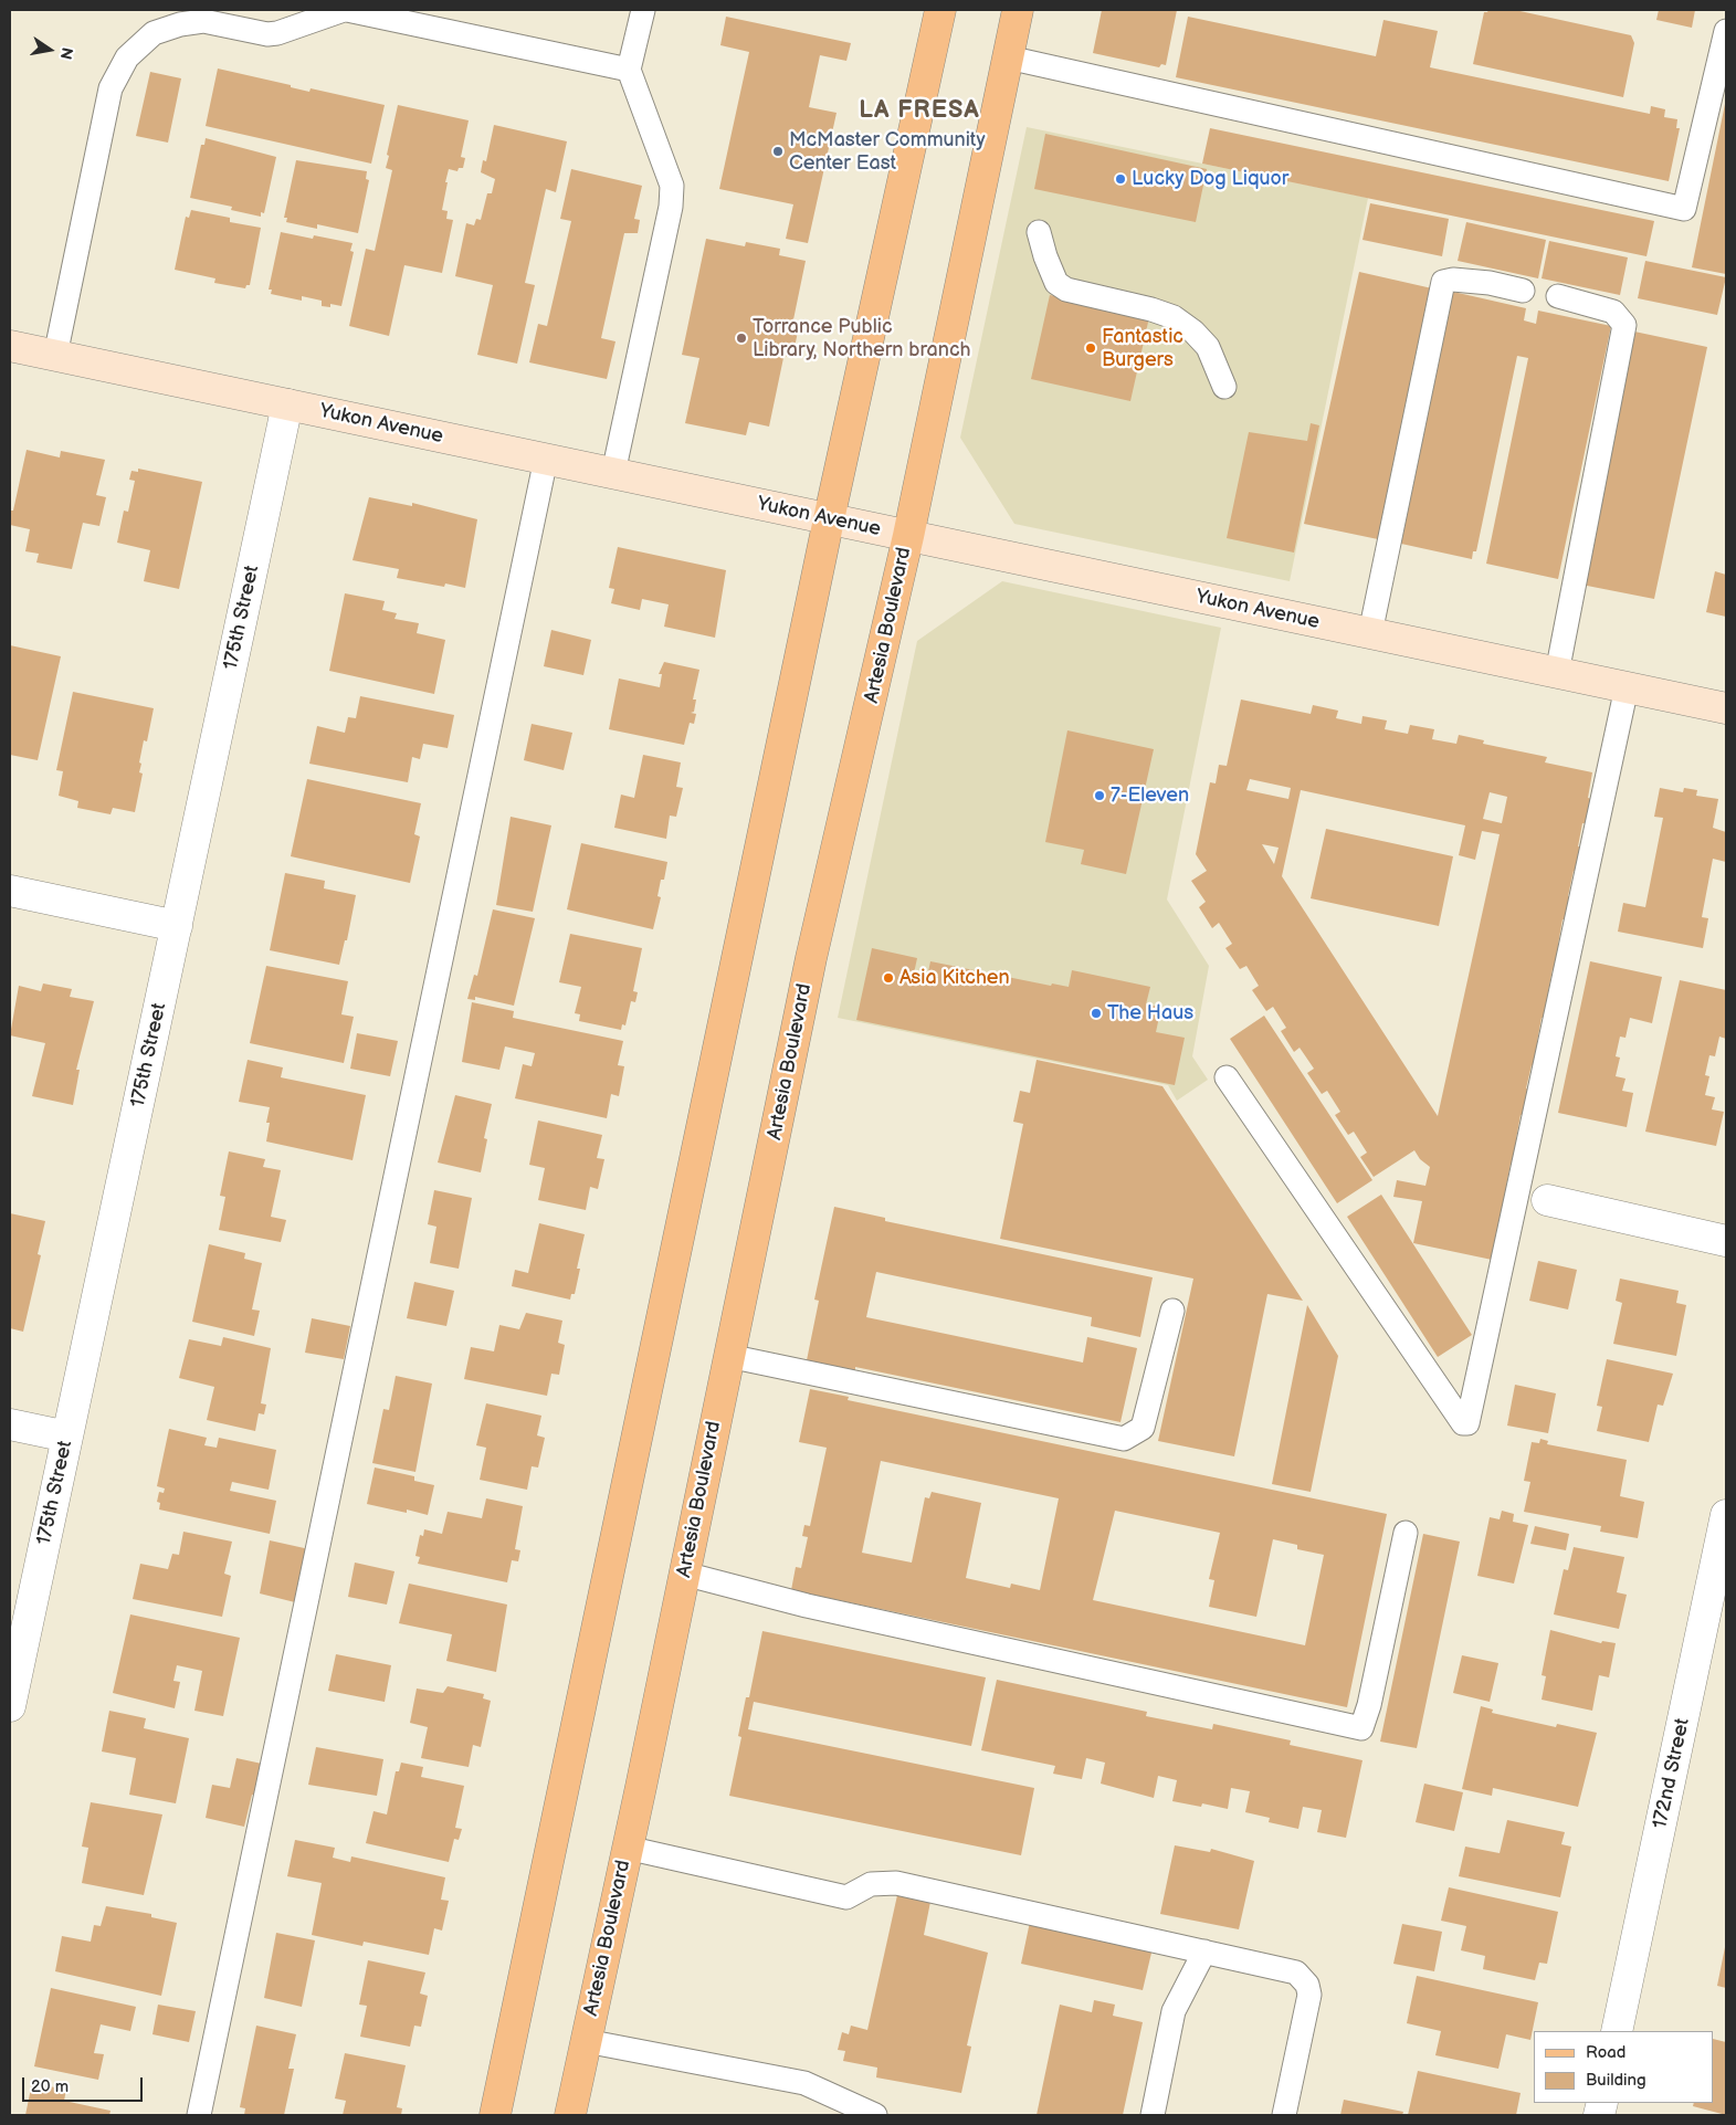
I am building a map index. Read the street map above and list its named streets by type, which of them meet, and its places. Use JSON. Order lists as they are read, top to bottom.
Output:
{
  "streets": {
    "main road": ["Artesia Boulevard"],
    "street": ["Yukon Avenue", "175th Street", "172nd Street"]
  },
  "crossings": [
    ["Yukon Avenue", "175th Street"],
    ["Yukon Avenue", "Artesia Boulevard"]
  ],
  "districts": ["LA FRESA"],
  "places": [
    "McMaster Community Center East",
    "Lucky Dog Liquor",
    "Torrance Public Library, Northern branch",
    "Fantastic Burgers",
    "7-Eleven",
    "Asia Kitchen",
    "The Haus"
  ],
  "legend": ["Road", "Building"],
  "scale_bar": "20 m",
  "north": "right"
}
